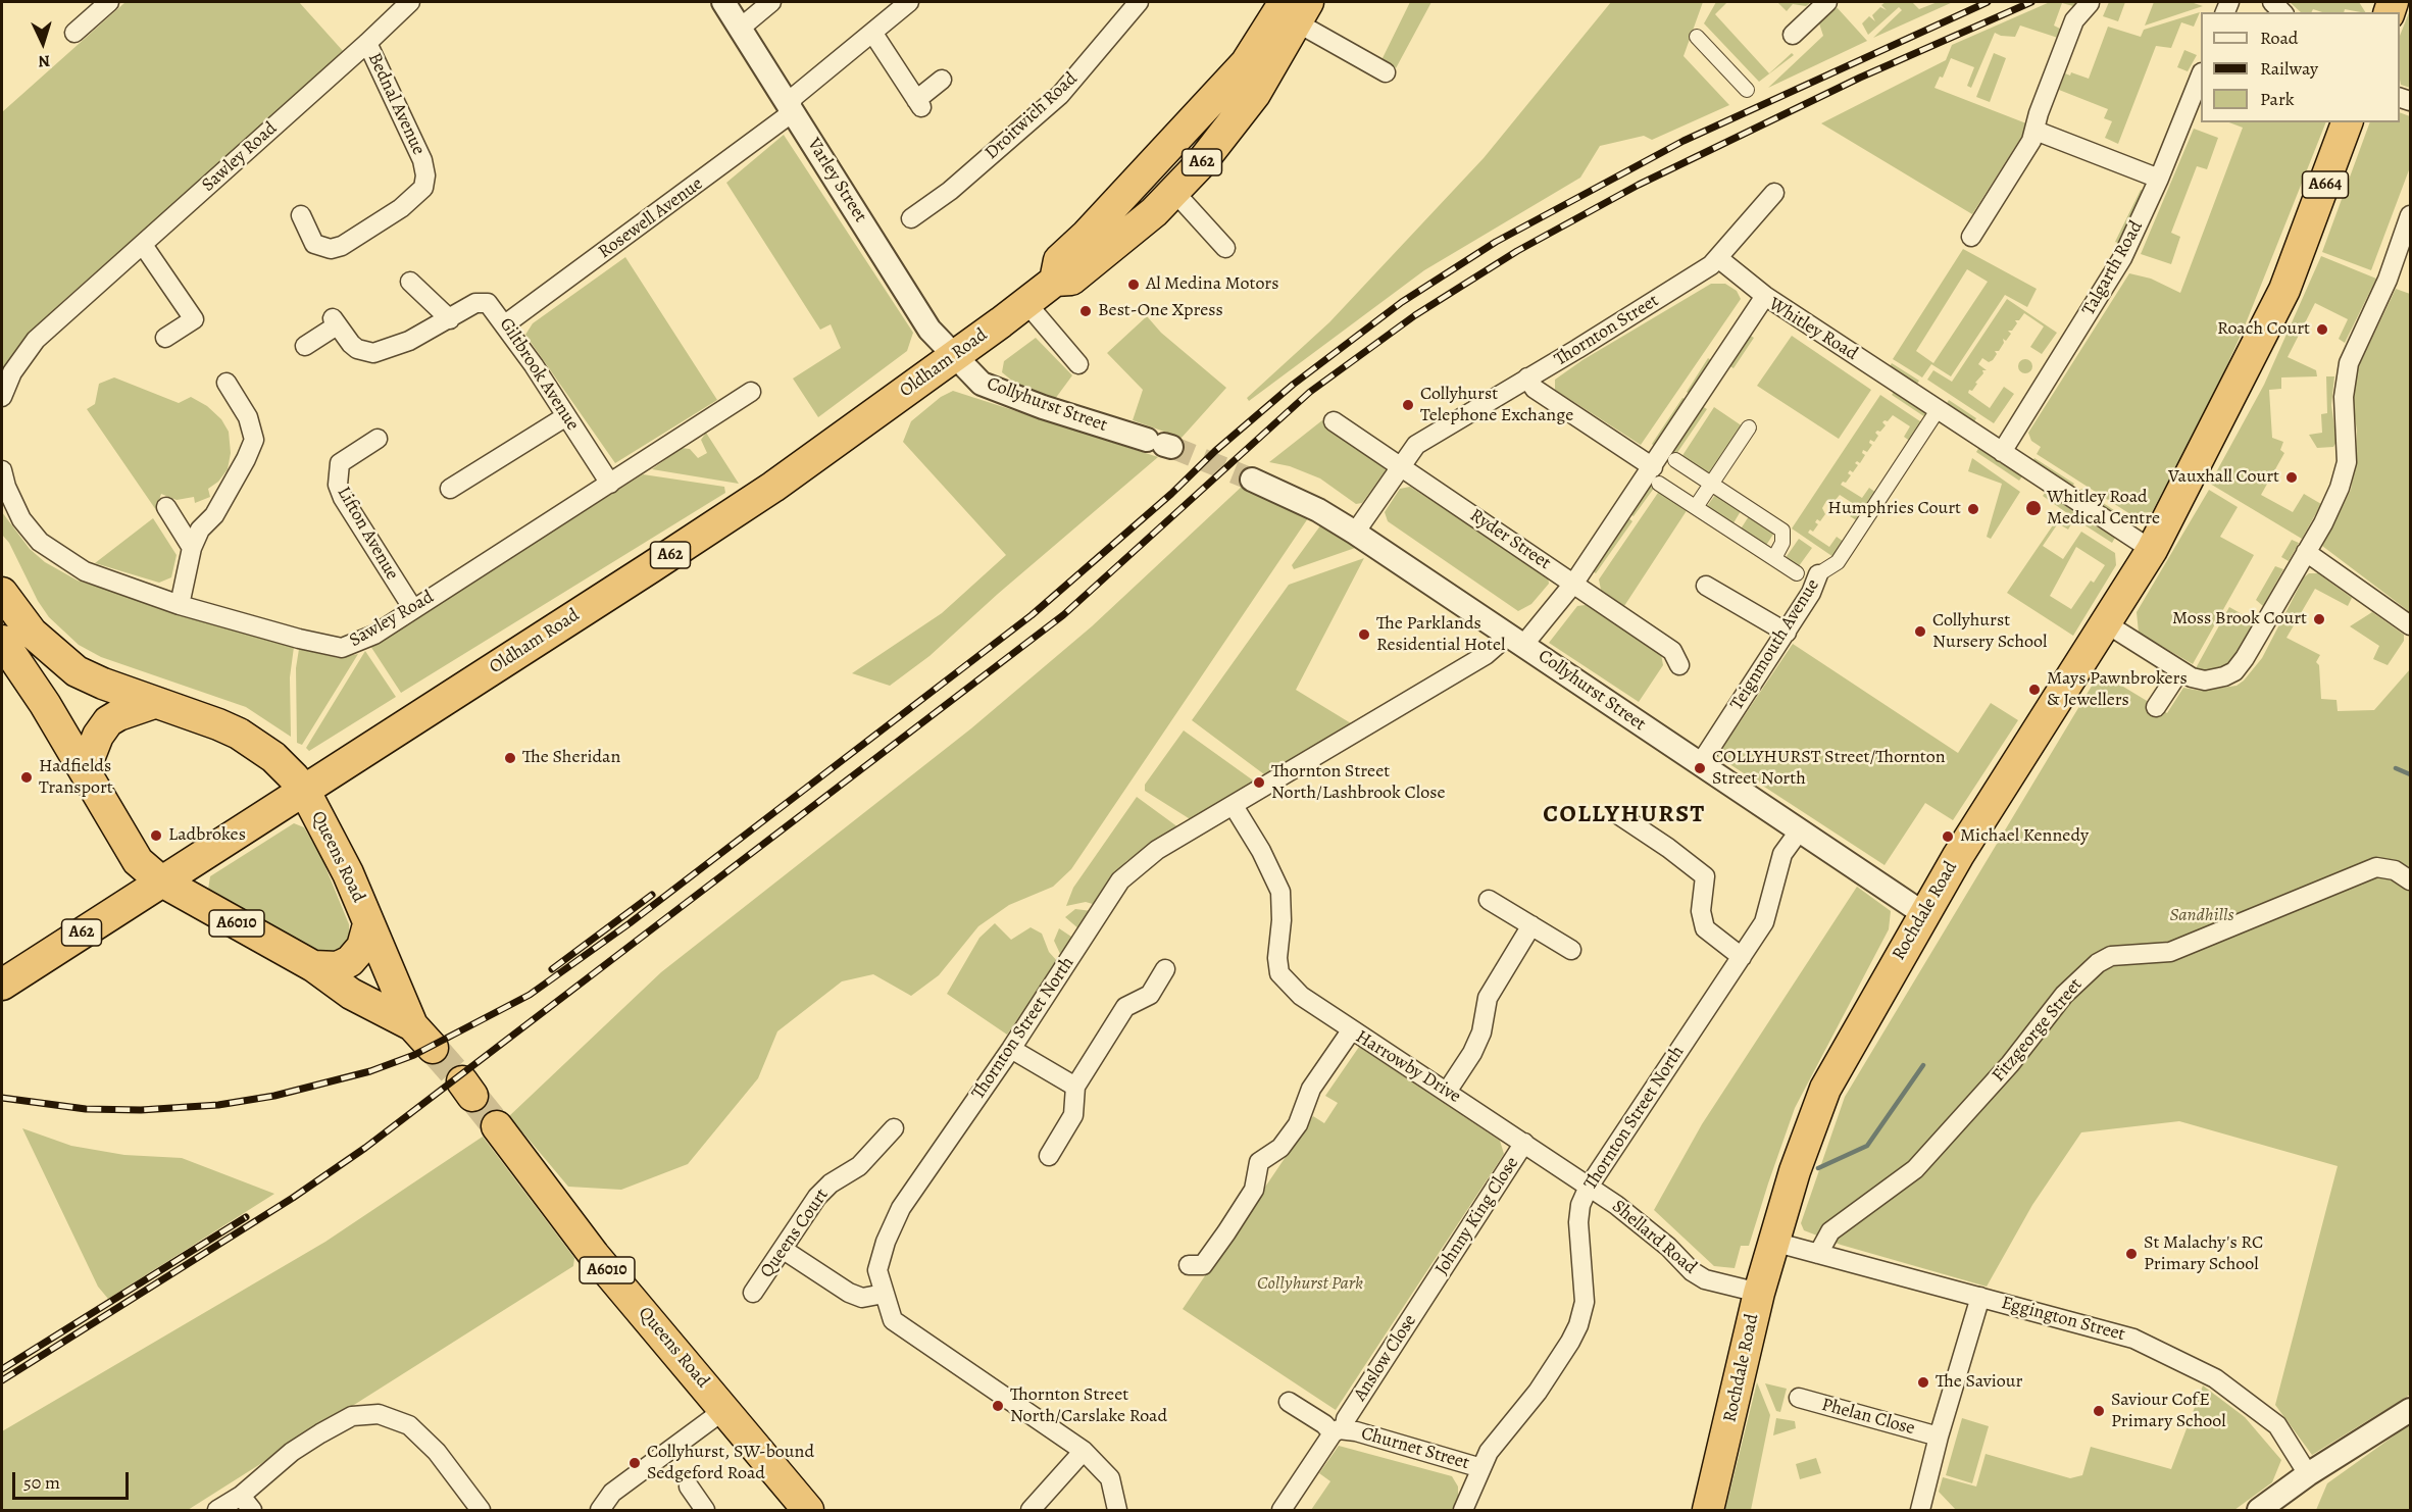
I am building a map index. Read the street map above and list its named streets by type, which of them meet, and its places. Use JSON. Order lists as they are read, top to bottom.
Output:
{
  "streets": {
    "highway": [
      "A62",
      "A664",
      "Oldham Road",
      "Queens Road",
      "Rochdale Road",
      "A6010"
    ],
    "street": [
      "Bednal Avenue",
      "Droitwich Road",
      "Sawley Road",
      "Varley Street",
      "Rosewell Avenue",
      "Talgarth Road",
      "Whitley Road",
      "Thornton Street",
      "Giltbrook Avenue",
      "Collyhurst Street",
      "Lifton Avenue",
      "Ryder Street",
      "Teignmouth Avenue",
      "Thornton Street North",
      "Fitzgeorge Street",
      "Harrowby Drive",
      "Johnny King Close",
      "Queens Court",
      "Shellard Road",
      "Eggington Street",
      "Anslow Close",
      "Phelan Close",
      "Churnet Street"
    ]
  },
  "crossings": [
    ["Bednal Avenue", "Sawley Road"],
    ["Sawley Road", "Giltbrook Avenue"],
    ["Sawley Road", "Lifton Avenue"],
    ["Varley Street", "Rosewell Avenue"],
    ["Varley Street", "Oldham Road"],
    ["Varley Street", "Collyhurst Street"],
    ["Rosewell Avenue", "Giltbrook Avenue"],
    ["Talgarth Road", "Whitley Road"],
    ["Whitley Road", "Collyhurst Street"],
    ["Whitley Road", "Ryder Street"],
    ["Whitley Road", "Teignmouth Avenue"],
    ["Whitley Road", "Rochdale Road"],
    ["Whitley Road", "Thornton Street North"],
    ["Thornton Street", "Collyhurst Street"],
    ["Thornton Street", "Ryder Street"],
    ["Oldham Road", "Collyhurst Street"],
    ["Oldham Road", "Queens Road"],
    ["Oldham Road", "A6010"],
    ["Collyhurst Street", "Teignmouth Avenue"],
    ["Collyhurst Street", "Rochdale Road"],
    ["Collyhurst Street", "Thornton Street North"],
    ["Queens Road", "A6010"],
    ["Rochdale Road", "Shellard Road"],
    ["Rochdale Road", "Eggington Street"],
    ["Thornton Street North", "Harrowby Drive"],
    ["Thornton Street North", "Shellard Road"],
    ["Thornton Street North", "Churnet Street"],
    ["Fitzgeorge Street", "Eggington Street"],
    ["Harrowby Drive", "Johnny King Close"],
    ["Harrowby Drive", "Shellard Road"],
    ["Johnny King Close", "Anslow Close"],
    ["Anslow Close", "Churnet Street"]
  ],
  "districts": ["COLLYHURST"],
  "parks": ["Sandhills", "Collyhurst Park"],
  "places": [
    "Al Medina Motors",
    "Best-One Xpress",
    "Roach Court",
    "Collyhurst Telephone Exchange",
    "Vauxhall Court",
    "Whitley Road Medical Centre",
    "Humphries Court",
    "Moss Brook Court",
    "Collyhurst Nursery School",
    "The Parklands Residential Hotel",
    "Mays Pawnbrokers & Jewellers",
    "The Sheridan",
    "COLLYHURST Street/Thornton Street North",
    "Hadfields Transport",
    "Thornton Street North/Lashbrook Close",
    "Ladbrokes",
    "Michael Kennedy",
    "St Malachy's RC Primary School",
    "The Saviour",
    "Thornton Street North/Carslake Road",
    "Saviour CofE Primary School",
    "Collyhurst, SW-bound Sedgeford Road"
  ],
  "legend": ["Road", "Railway", "Park"],
  "scale_bar": "50 m",
  "north": "bottom"
}
